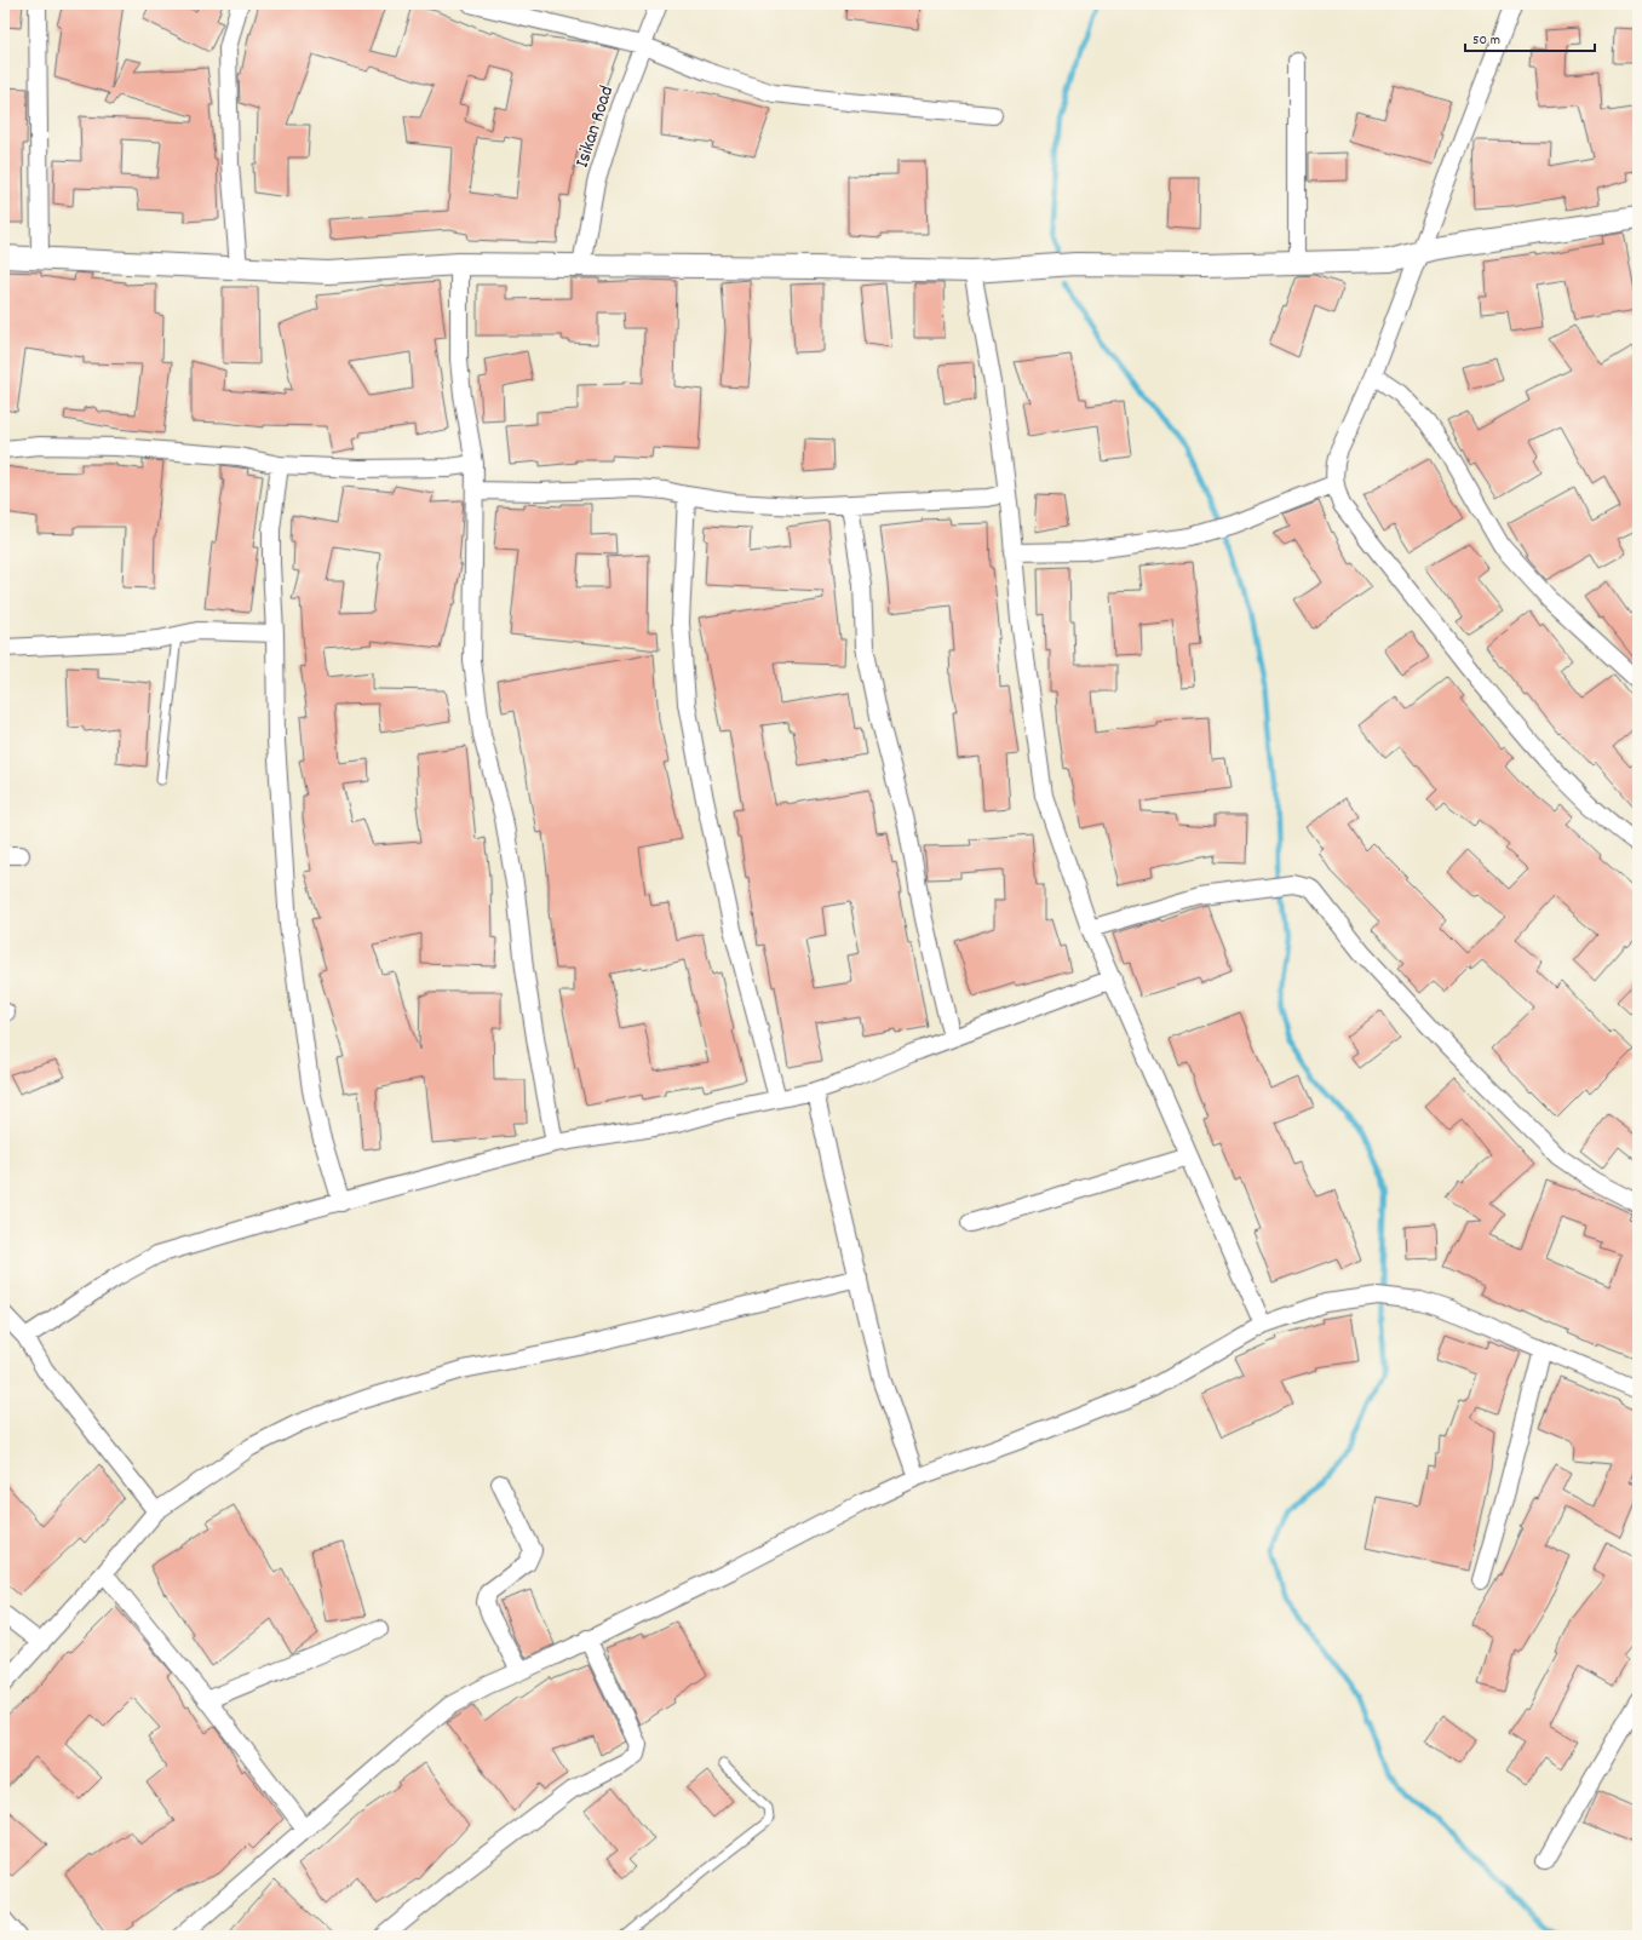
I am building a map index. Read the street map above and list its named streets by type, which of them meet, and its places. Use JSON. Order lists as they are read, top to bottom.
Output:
{
  "streets": {
    "street": ["Isikan Road"]
  },
  "scale_bar": "50 m"
}
